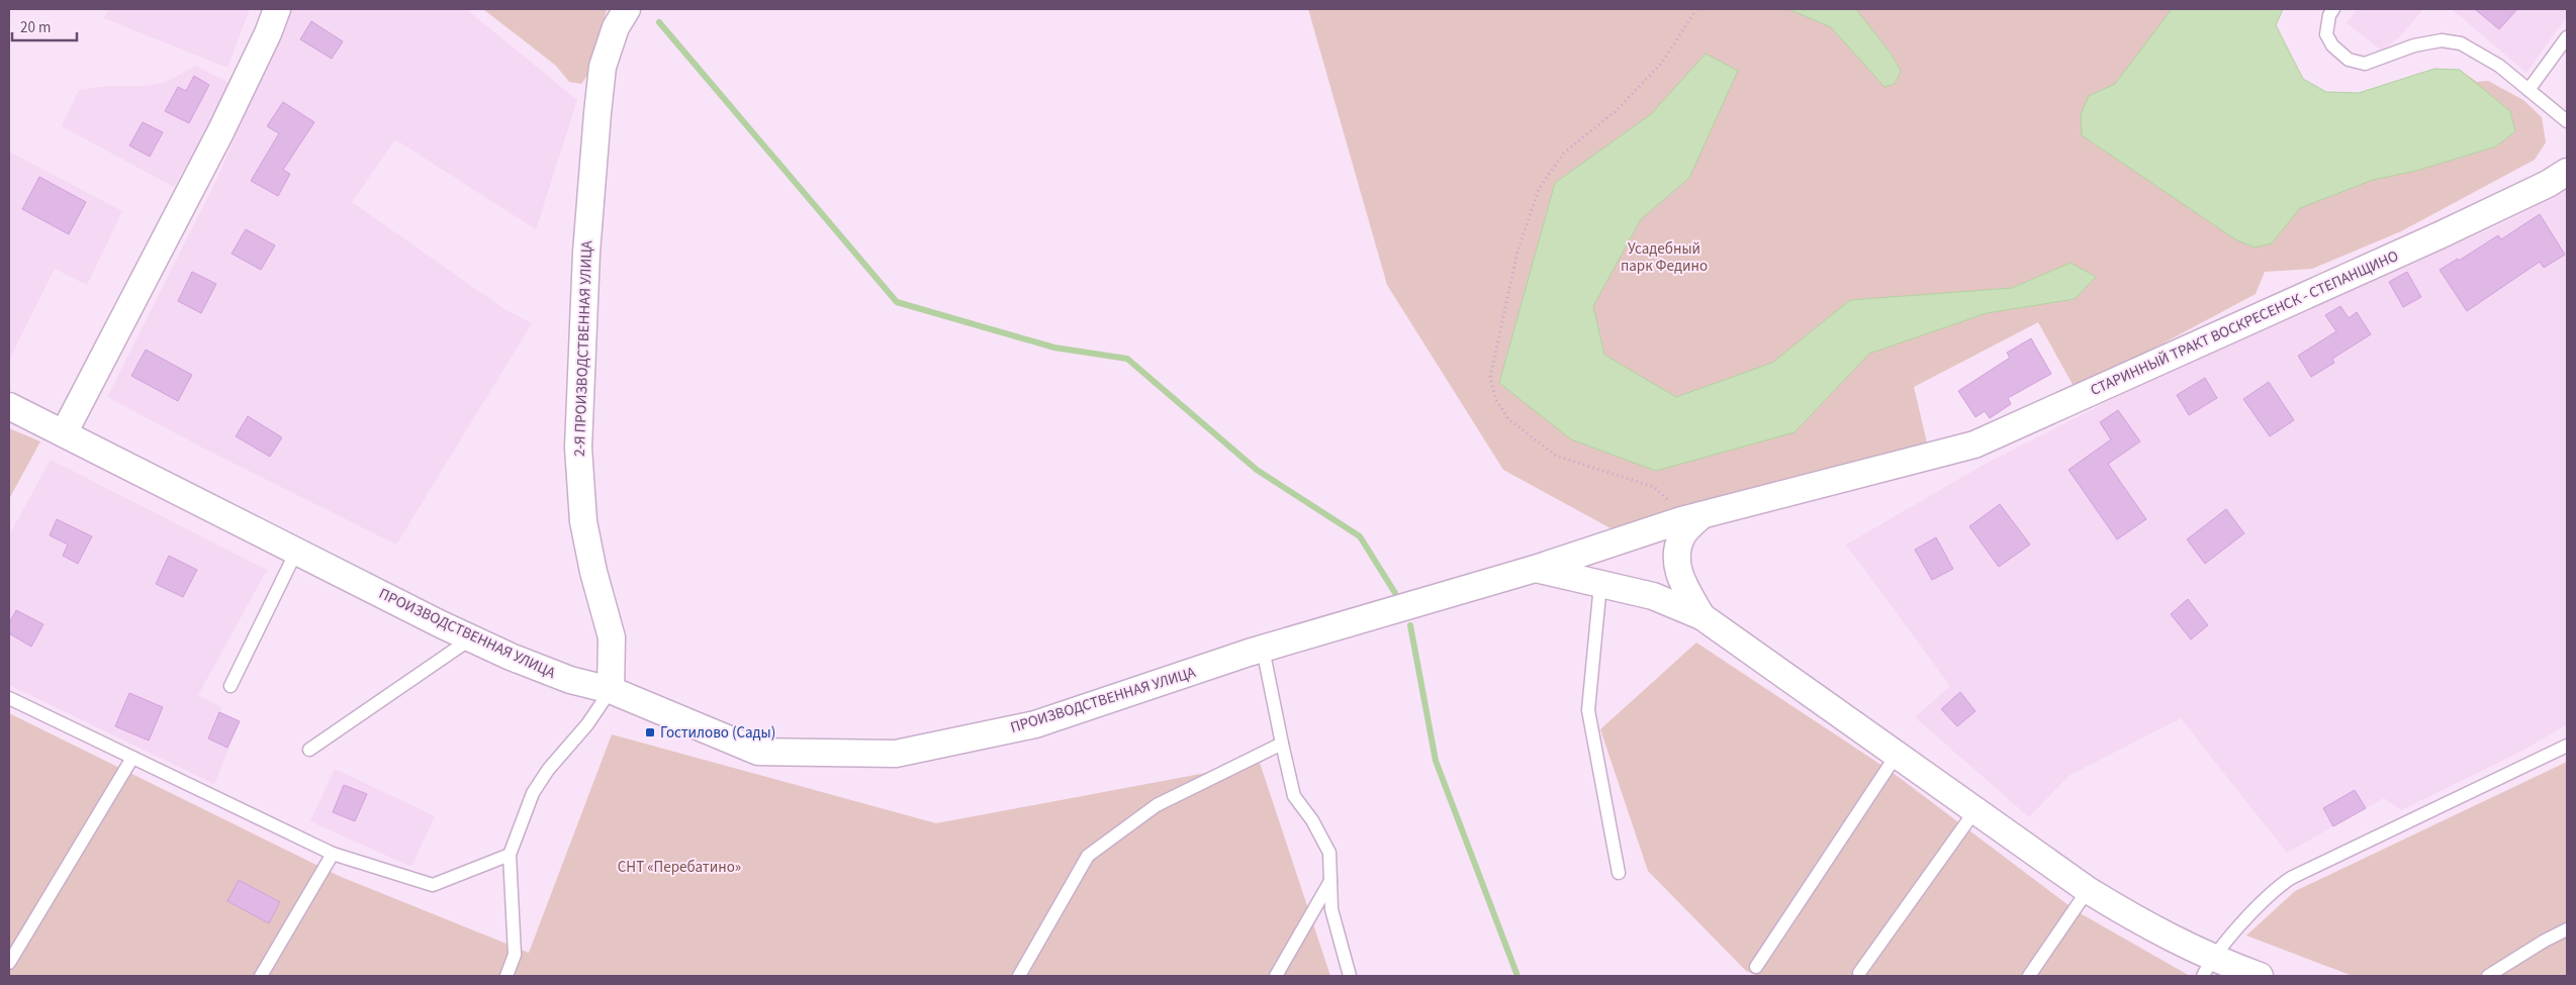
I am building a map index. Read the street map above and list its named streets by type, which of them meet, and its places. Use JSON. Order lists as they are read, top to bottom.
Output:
{
  "streets": {
    "street": ["СТАРИННЫЙ ТРАКТ ВОСКРЕСЕНСК - СТЕПАНЩИНО", "2-Я ПРОИЗВОДСТВЕННАЯ УЛИЦА", "ПРОИЗВОДСТВЕННАЯ УЛИЦА"]
  },
  "crossings": [
    ["СТАРИННЫЙ ТРАКТ ВОСКРЕСЕНСК - СТЕПАНЩИНО", "ПРОИЗВОДСТВЕННАЯ УЛИЦА"],
    ["2-Я ПРОИЗВОДСТВЕННАЯ УЛИЦА", "ПРОИЗВОДСТВЕННАЯ УЛИЦА"]
  ],
  "parks": ["Усадебный парк Федино", "СНТ «Перебатино»"],
  "places": {
    "transit": ["Гостилово (Сады)"]
  },
  "scale_bar": "20 m"
}
